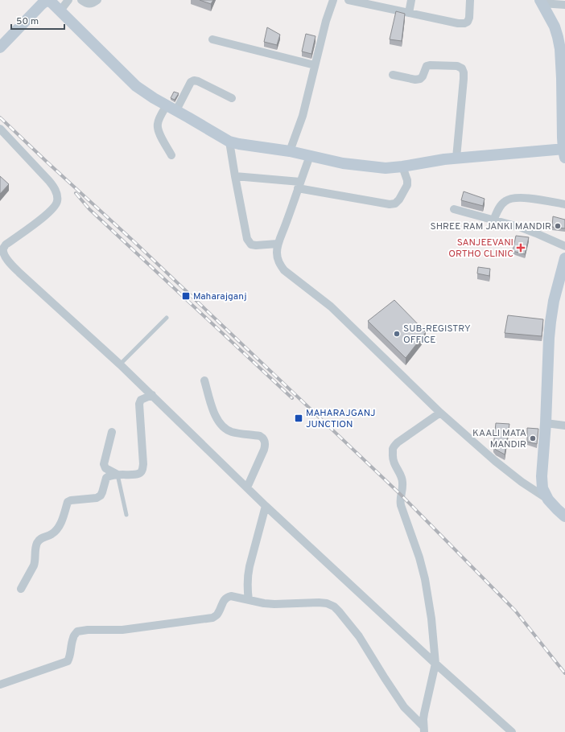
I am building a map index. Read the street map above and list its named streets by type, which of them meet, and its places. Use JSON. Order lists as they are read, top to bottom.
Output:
{
  "places": {
    "other": ["SHREE RAM JANKI MANDIR", "SUB-REGISTRY OFFICE", "KAALI MATA MANDIR"],
    "health": ["SANJEEVANI ORTHO CLINIC"],
    "transit": ["Maharajganj", "MAHARAJGANJ JUNCTION"]
  },
  "scale_bar": "50 m"
}
